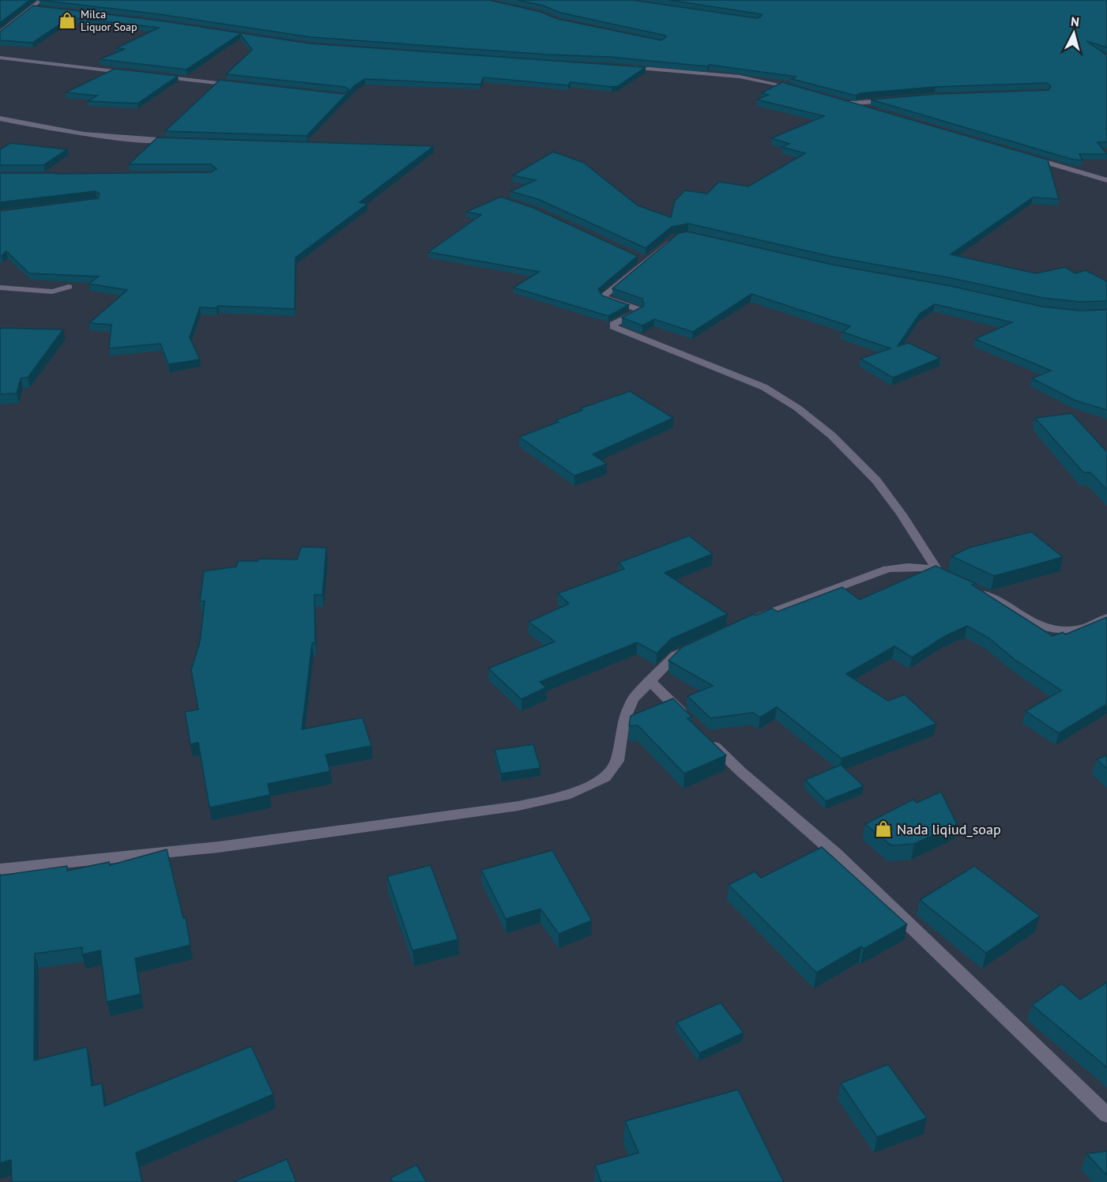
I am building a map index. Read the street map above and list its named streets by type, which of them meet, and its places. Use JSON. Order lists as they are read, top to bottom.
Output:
{
  "places": {
    "shop": ["Milca Liquor Soap", "Nada liqiud_soap"]
  },
  "north": "top"
}
